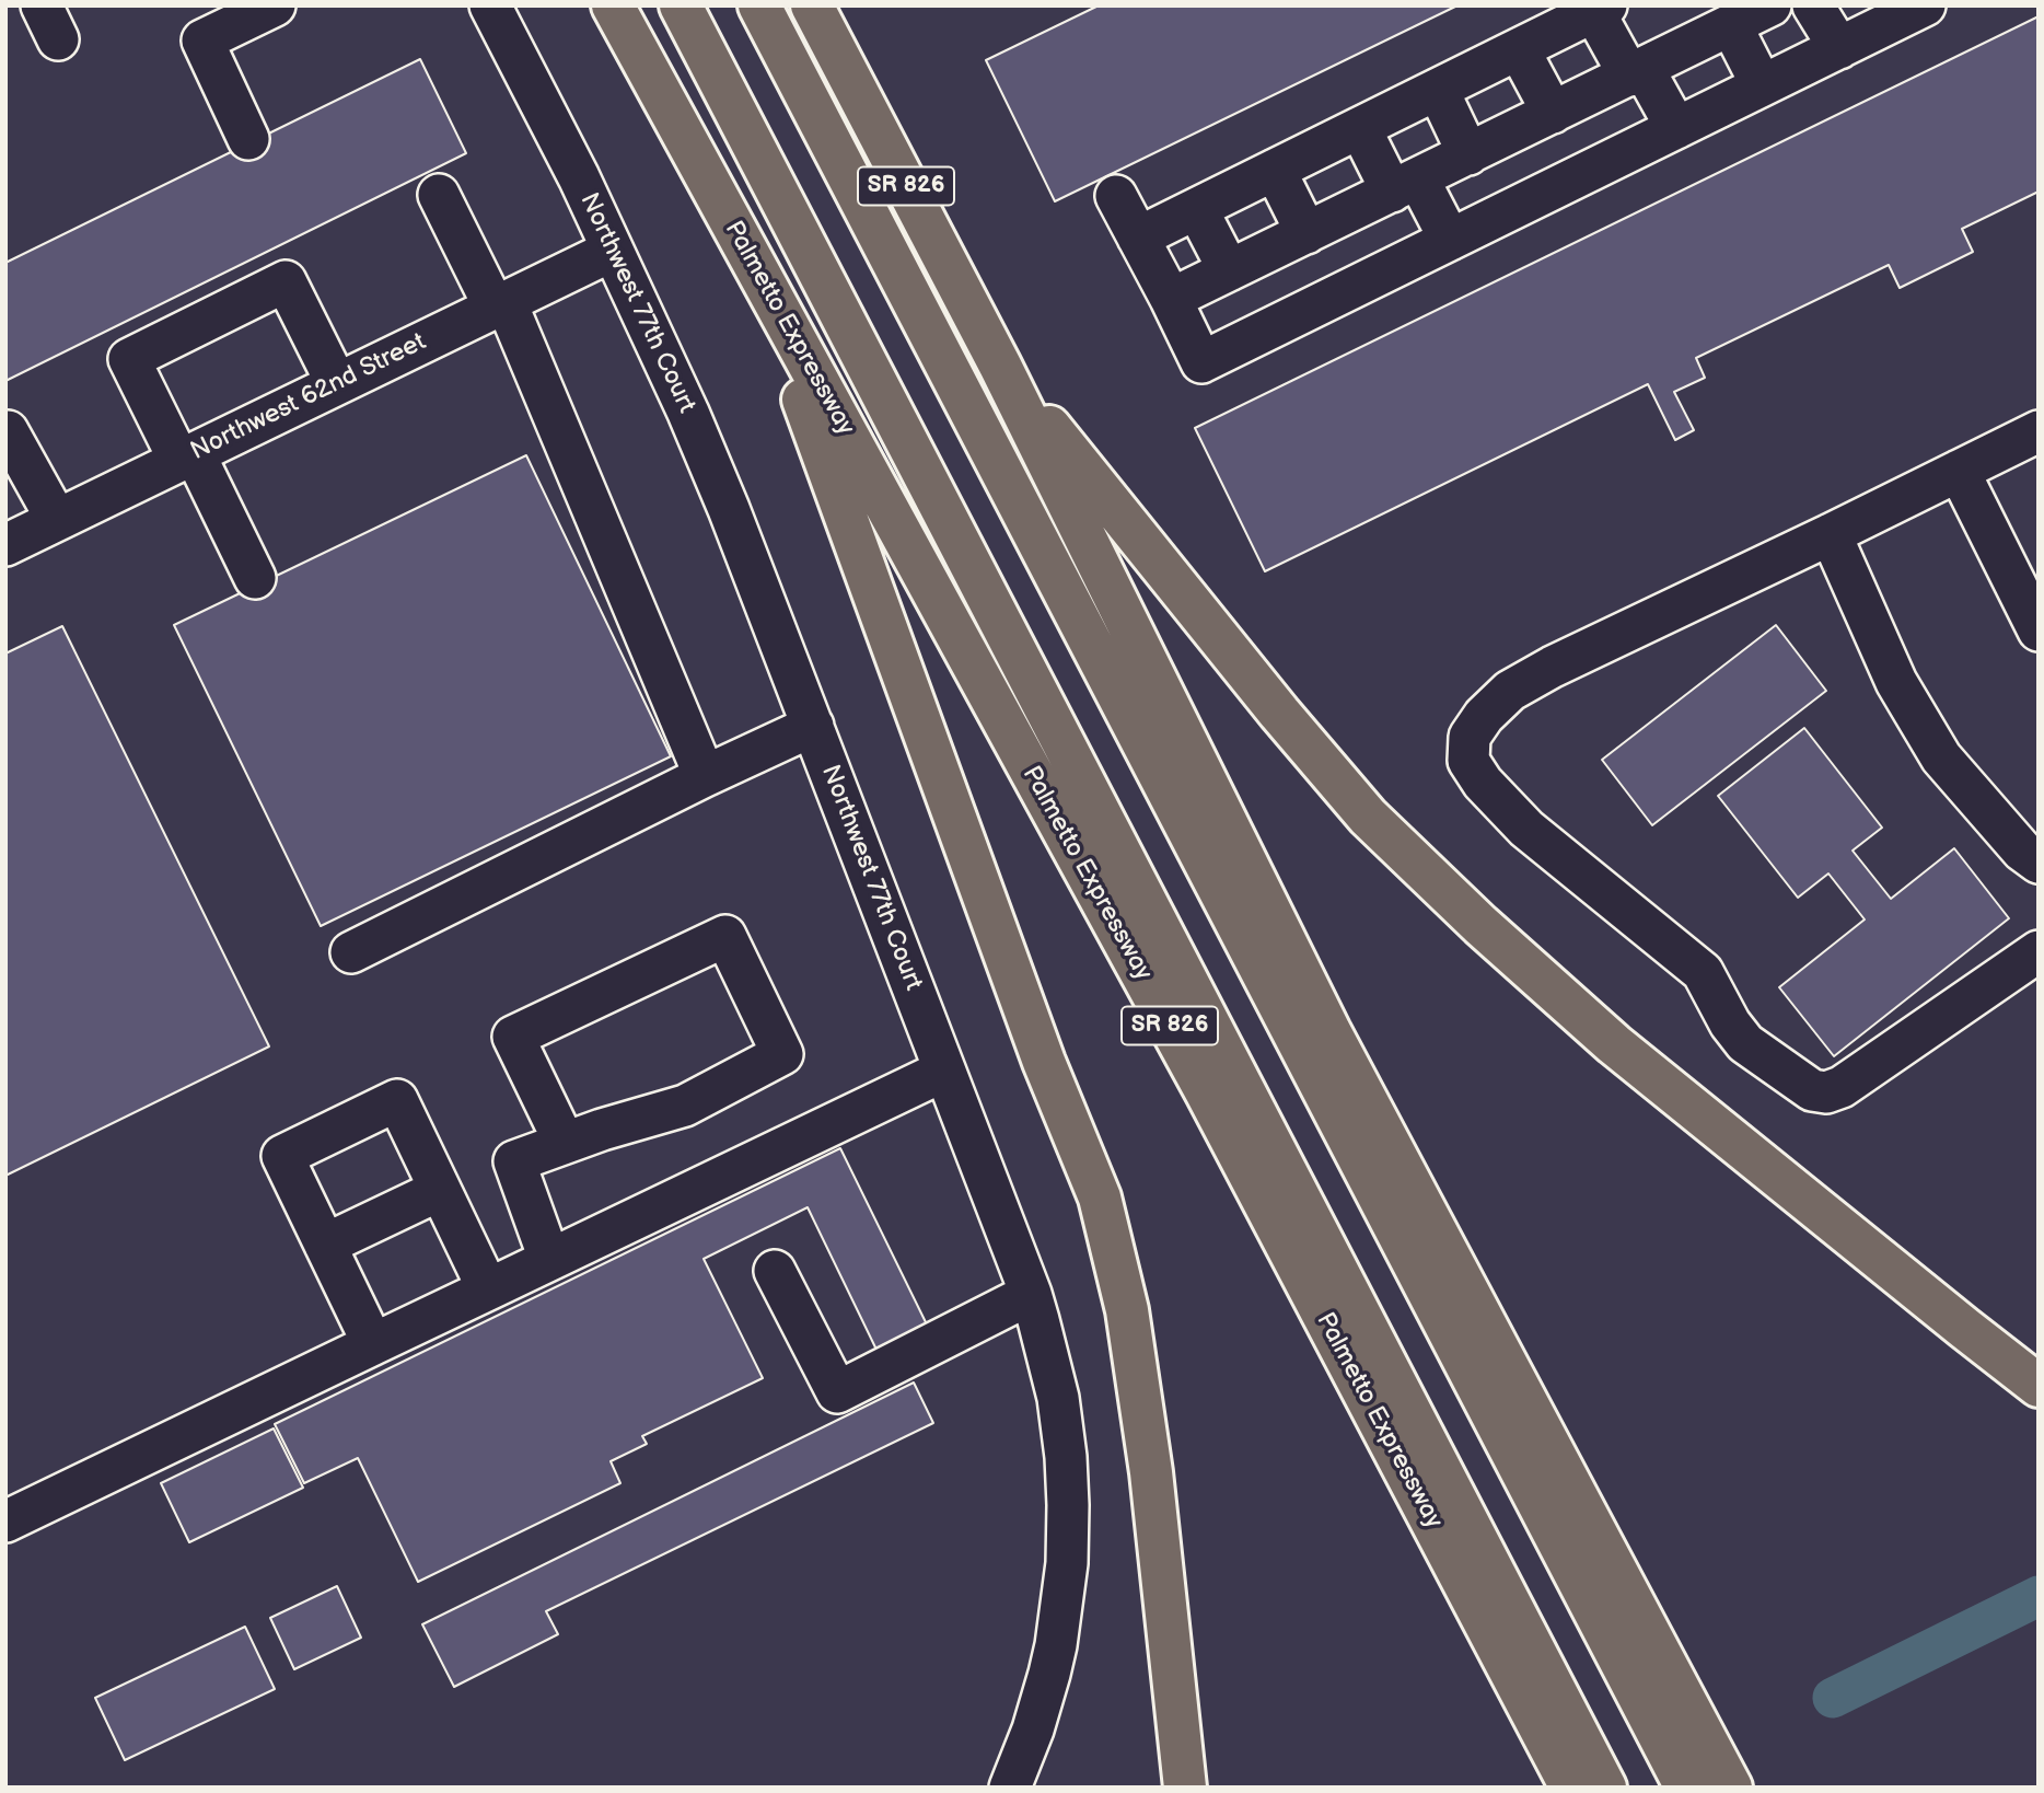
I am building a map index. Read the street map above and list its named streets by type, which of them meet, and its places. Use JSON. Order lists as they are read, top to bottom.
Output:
{
  "streets": {
    "highway": ["SR 826", "Palmetto Expressway"],
    "street": ["Northwest 77th Court", "Northwest 62nd Street"]
  },
  "crossings": [
    ["Northwest 77th Court", "Northwest 62nd Street"]
  ]
}
